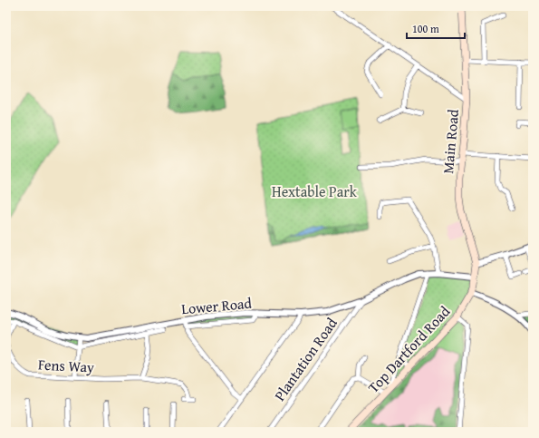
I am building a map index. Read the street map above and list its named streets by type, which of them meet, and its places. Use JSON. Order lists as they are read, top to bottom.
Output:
{
  "streets": {
    "main road": ["Main Road", "Top Dartford Road"],
    "street": ["Lower Road", "Plantation Road", "Fens Way"]
  },
  "crossings": [
    ["Main Road", "Lower Road"],
    ["Main Road", "Top Dartford Road"],
    ["Lower Road", "Top Dartford Road"],
    ["Lower Road", "Plantation Road"]
  ],
  "parks": ["Hextable Park"],
  "scale_bar": "100 m"
}
